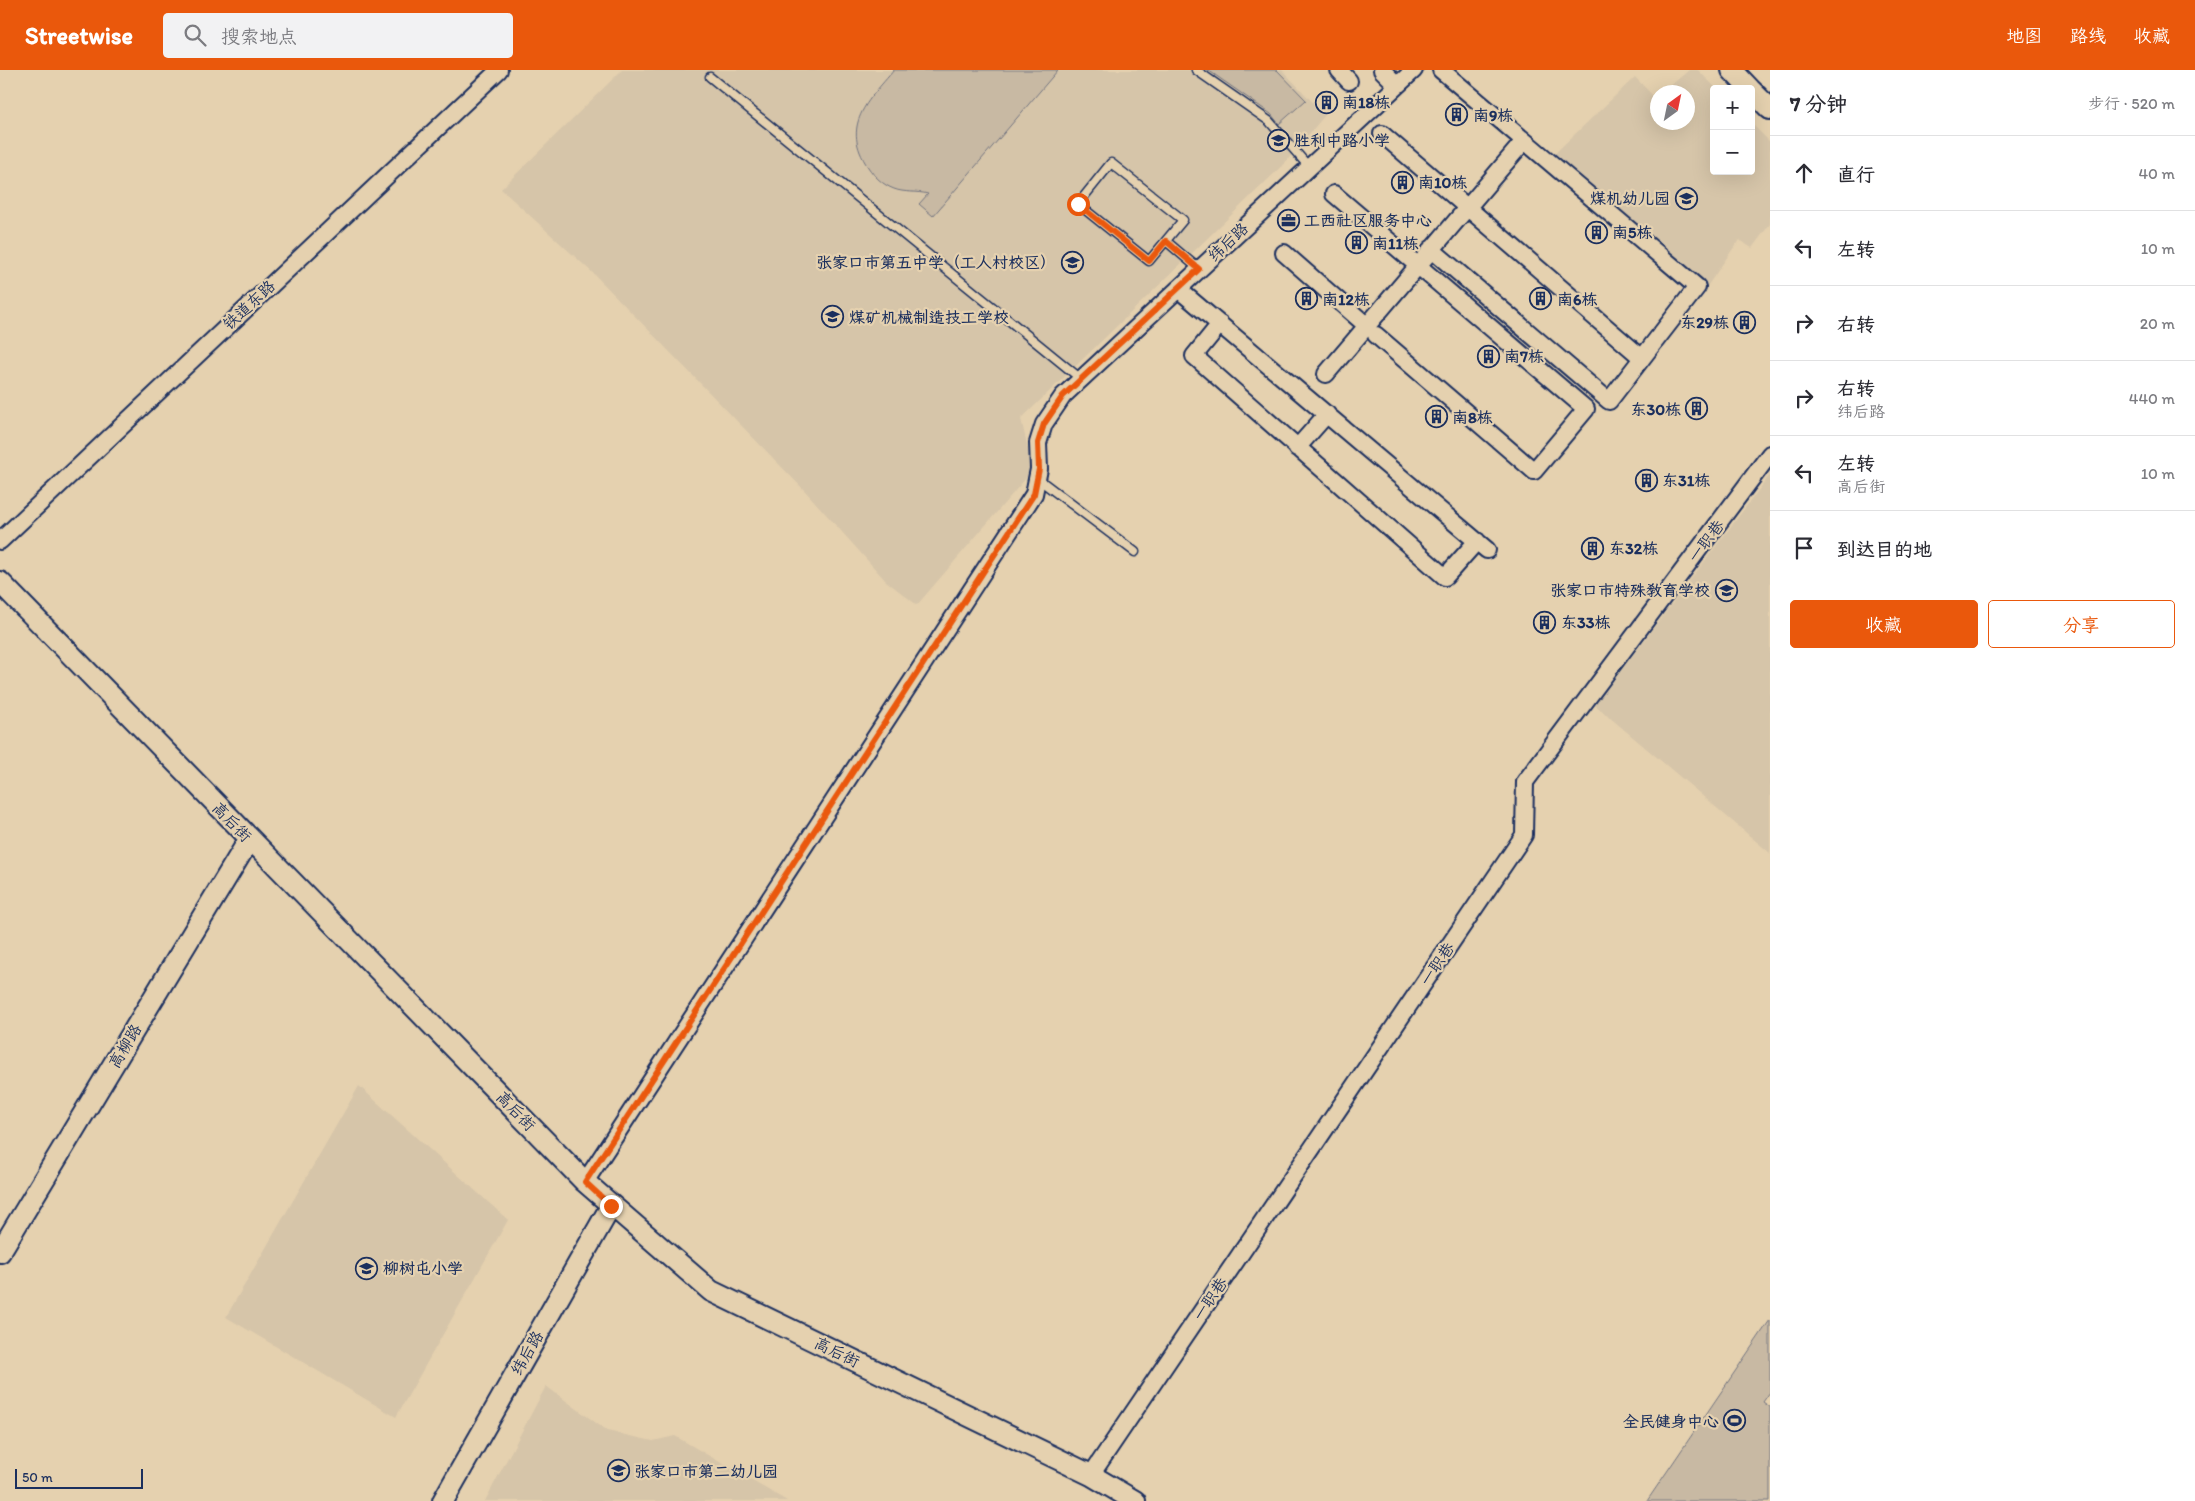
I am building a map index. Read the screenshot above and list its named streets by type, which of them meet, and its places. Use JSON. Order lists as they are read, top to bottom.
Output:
{
  "streets": {
    "street": [
      "纬后路",
      "铁道东路",
      "一职巷",
      "高后街",
      "高柳路"
    ]
  },
  "crossings": [
    ["纬后路", "高后街"],
    ["一职巷", "高后街"],
    ["高后街", "高柳路"]
  ],
  "places": {
    "building": [
      "南18栋",
      "南9栋",
      "南10栋",
      "南5栋",
      "南11栋",
      "南12栋",
      "南6栋",
      "东29栋",
      "南7栋",
      "东30栋",
      "南8栋",
      "东31栋",
      "东32栋",
      "东33栋"
    ],
    "school or university": [
      "胜利中路小学",
      "煤机幼儿园",
      "张家口市第五中学（工人村校区）",
      "煤矿机械制造技工学校",
      "张家口市特殊教育学校",
      "柳树屯小学",
      "张家口市第二幼儿园"
    ],
    "office": ["工西社区服务中心"],
    "sports": ["全民健身中心"]
  },
  "scale_bar": "50 m",
  "north": "top right",
  "page": {
    "header": "Streetwise",
    "search": "搜索地点",
    "nav": ["地图", "路线", "收藏"],
    "heading": ["7 分钟", "步行 · 520 m"],
    "map_buttons": ["+", "−"],
    "list": [
      ["直行", "40 m"],
      ["左转", "10 m"],
      ["右转", "20 m"],
      ["右转", "纬后路", "440 m"],
      ["左转", "高后街", "10 m"],
      "到达目的地"
    ],
    "buttons": ["收藏", "分享"],
    "scale": "50 m"
  }
}
